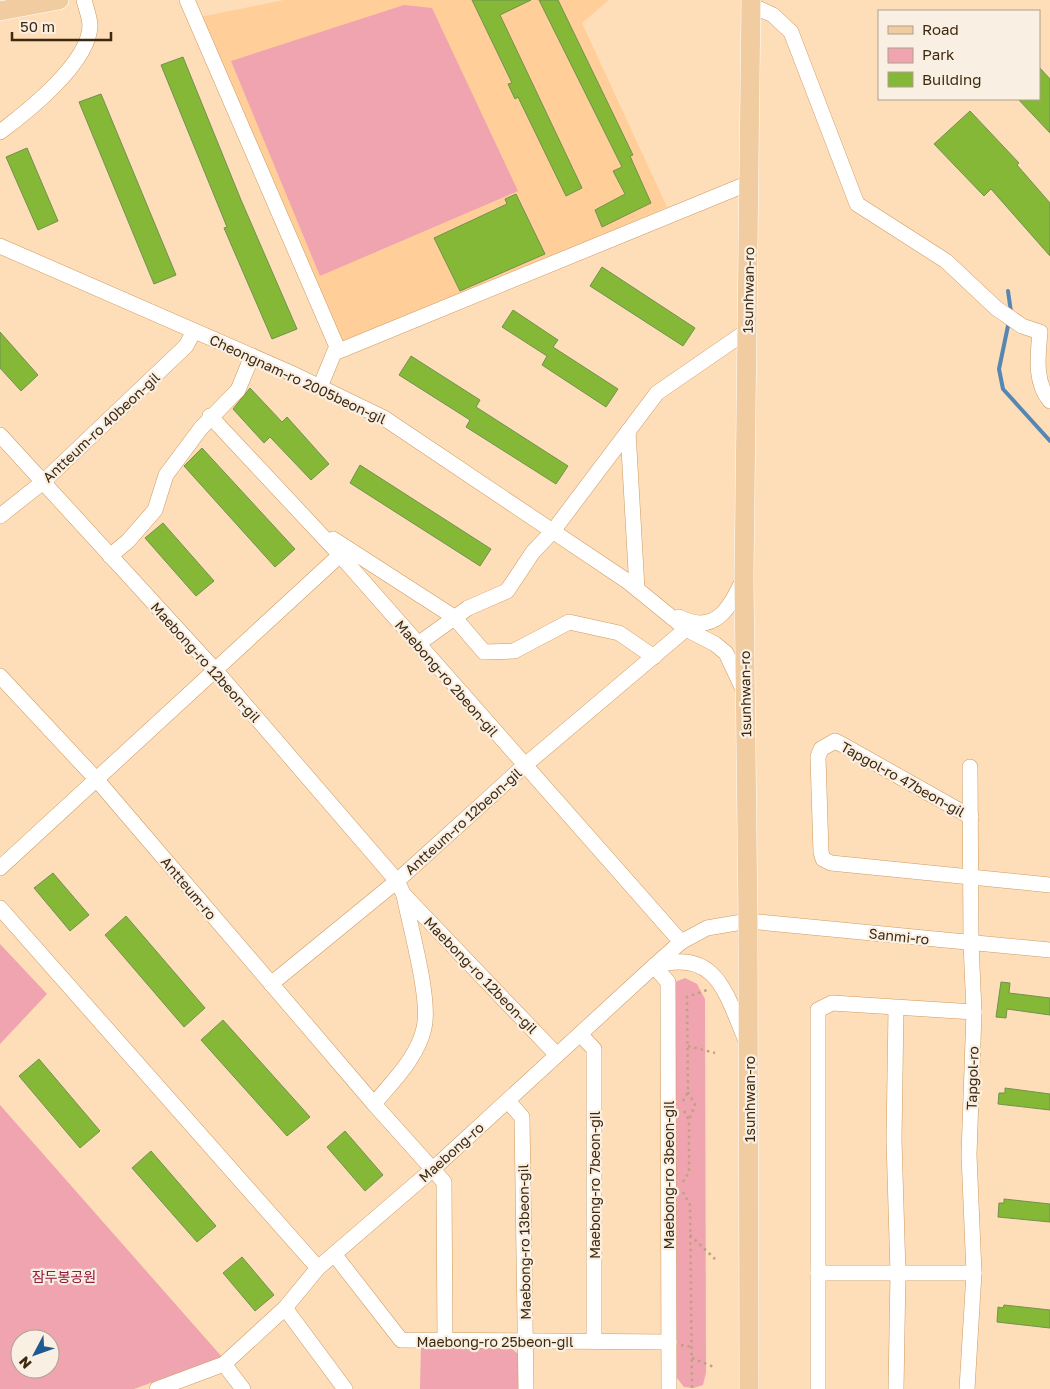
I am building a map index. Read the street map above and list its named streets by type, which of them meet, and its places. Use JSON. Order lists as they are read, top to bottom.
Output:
{
  "streets": {
    "main road": ["1sunhwan-ro"],
    "street": [
      "Cheongnam-ro 2005beon-gil",
      "Antteum-ro 40beon-gil",
      "Maebong-ro 12beon-gil",
      "Maebong-ro 2beon-gil",
      "Tapgol-ro 47beon-gil",
      "Antteum-ro 12beon-gil",
      "Antteum-ro",
      "Sanmi-ro",
      "Tapgol-ro",
      "Maebong-ro",
      "Maebong-ro 3beon-gil",
      "Maebong-ro 7beon-gil",
      "Maebong-ro 13beon-gil",
      "Maebong-ro 25beon-gil"
    ]
  },
  "crossings": [
    ["1sunhwan-ro", "Sanmi-ro"],
    ["1sunhwan-ro", "Maebong-ro"],
    ["Cheongnam-ro 2005beon-gil", "Antteum-ro 40beon-gil"],
    ["Antteum-ro 40beon-gil", "Maebong-ro 12beon-gil"],
    ["Maebong-ro 12beon-gil", "Antteum-ro 12beon-gil"],
    ["Maebong-ro 12beon-gil", "Antteum-ro"],
    ["Maebong-ro 12beon-gil", "Maebong-ro"],
    ["Maebong-ro 2beon-gil", "Antteum-ro 12beon-gil"],
    ["Maebong-ro 2beon-gil", "Maebong-ro"],
    ["Tapgol-ro 47beon-gil", "Tapgol-ro"],
    ["Antteum-ro 12beon-gil", "Antteum-ro"],
    ["Antteum-ro", "Maebong-ro"],
    ["Antteum-ro", "Maebong-ro 25beon-gil"],
    ["Sanmi-ro", "Tapgol-ro"],
    ["Sanmi-ro", "Maebong-ro"],
    ["Maebong-ro", "Maebong-ro 3beon-gil"],
    ["Maebong-ro", "Maebong-ro 7beon-gil"],
    ["Maebong-ro", "Maebong-ro 13beon-gil"],
    ["Maebong-ro", "Maebong-ro 25beon-gil"],
    ["Maebong-ro 3beon-gil", "Maebong-ro 25beon-gil"],
    ["Maebong-ro 7beon-gil", "Maebong-ro 25beon-gil"],
    ["Maebong-ro 13beon-gil", "Maebong-ro 25beon-gil"]
  ],
  "parks": ["잠두봉공원"],
  "legend": ["Road", "Park", "Building"],
  "scale_bar": "50 m",
  "north": "bottom left"
}
